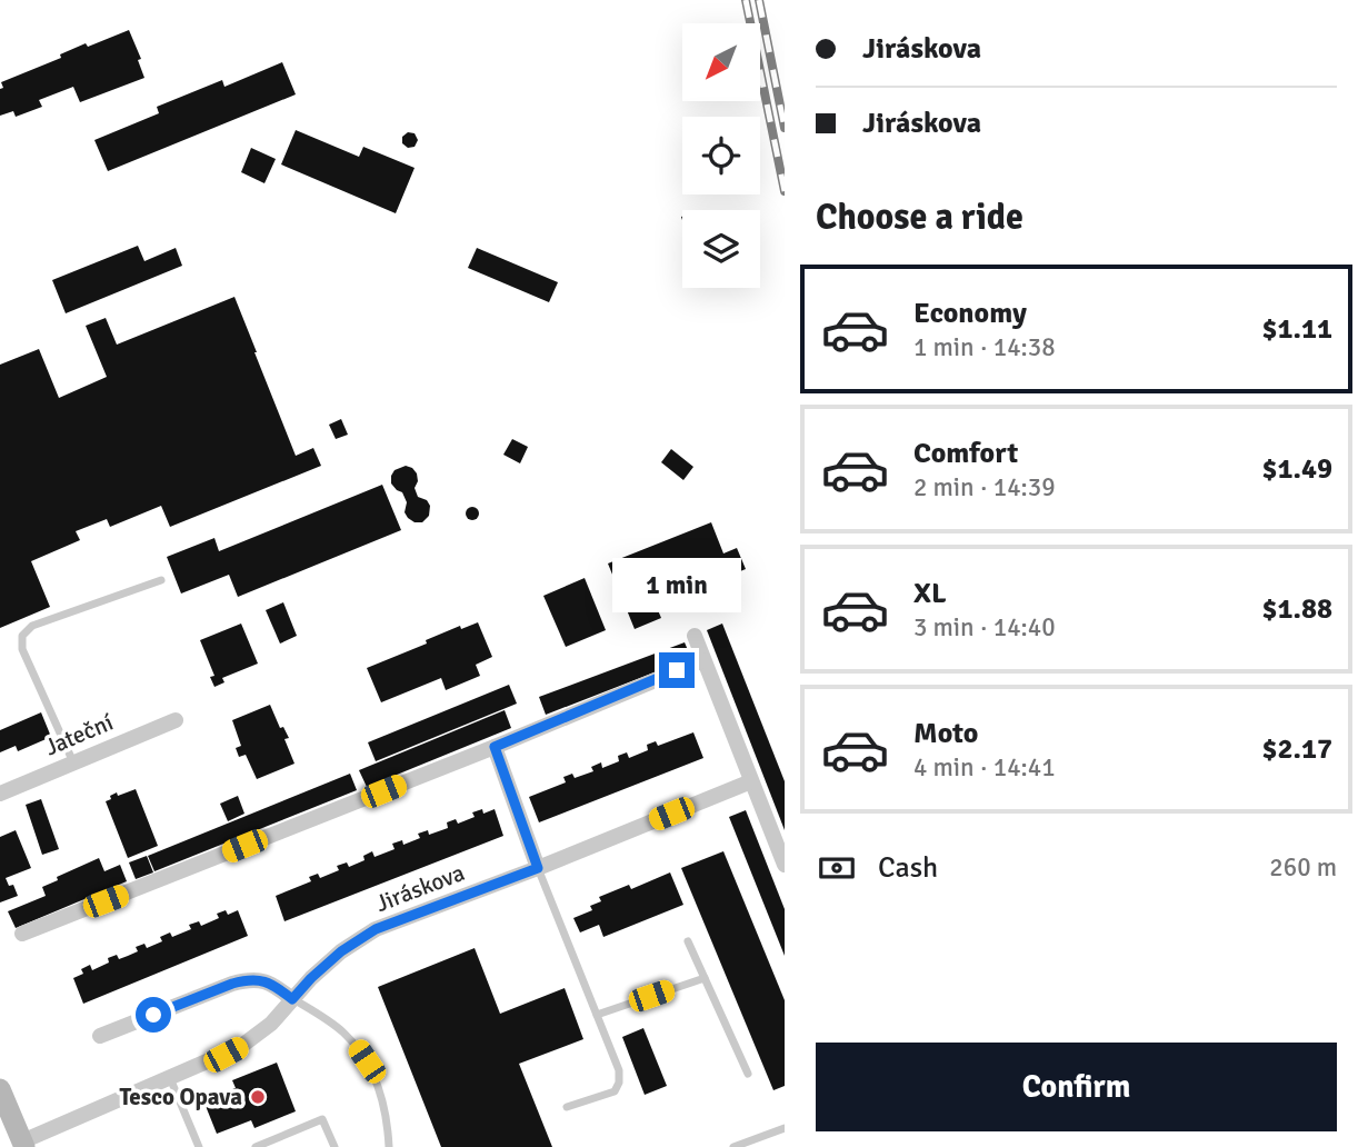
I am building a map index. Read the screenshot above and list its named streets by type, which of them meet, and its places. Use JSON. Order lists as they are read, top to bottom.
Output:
{
  "streets": {
    "street": ["Jateční", "Jiráskova"]
  },
  "places": ["Tesco Opava"],
  "north": "bottom left",
  "page": {
    "banner": ["Jiráskova", "Jiráskova"],
    "heading": "Choose a ride",
    "list": [
      {
        "name": "Economy",
        "note": "1 min · 14:38",
        "value": "$1.11"
      },
      {
        "name": "Comfort",
        "note": "2 min · 14:39",
        "value": "$1.49"
      },
      {
        "name": "XL",
        "note": "3 min · 14:40",
        "value": "$1.88"
      },
      {
        "name": "Moto",
        "note": "4 min · 14:41",
        "value": "$2.17"
      }
    ],
    "bubble": "1 min",
    "pay": ["Cash", "260 m"],
    "buttons": "Confirm"
  }
}
